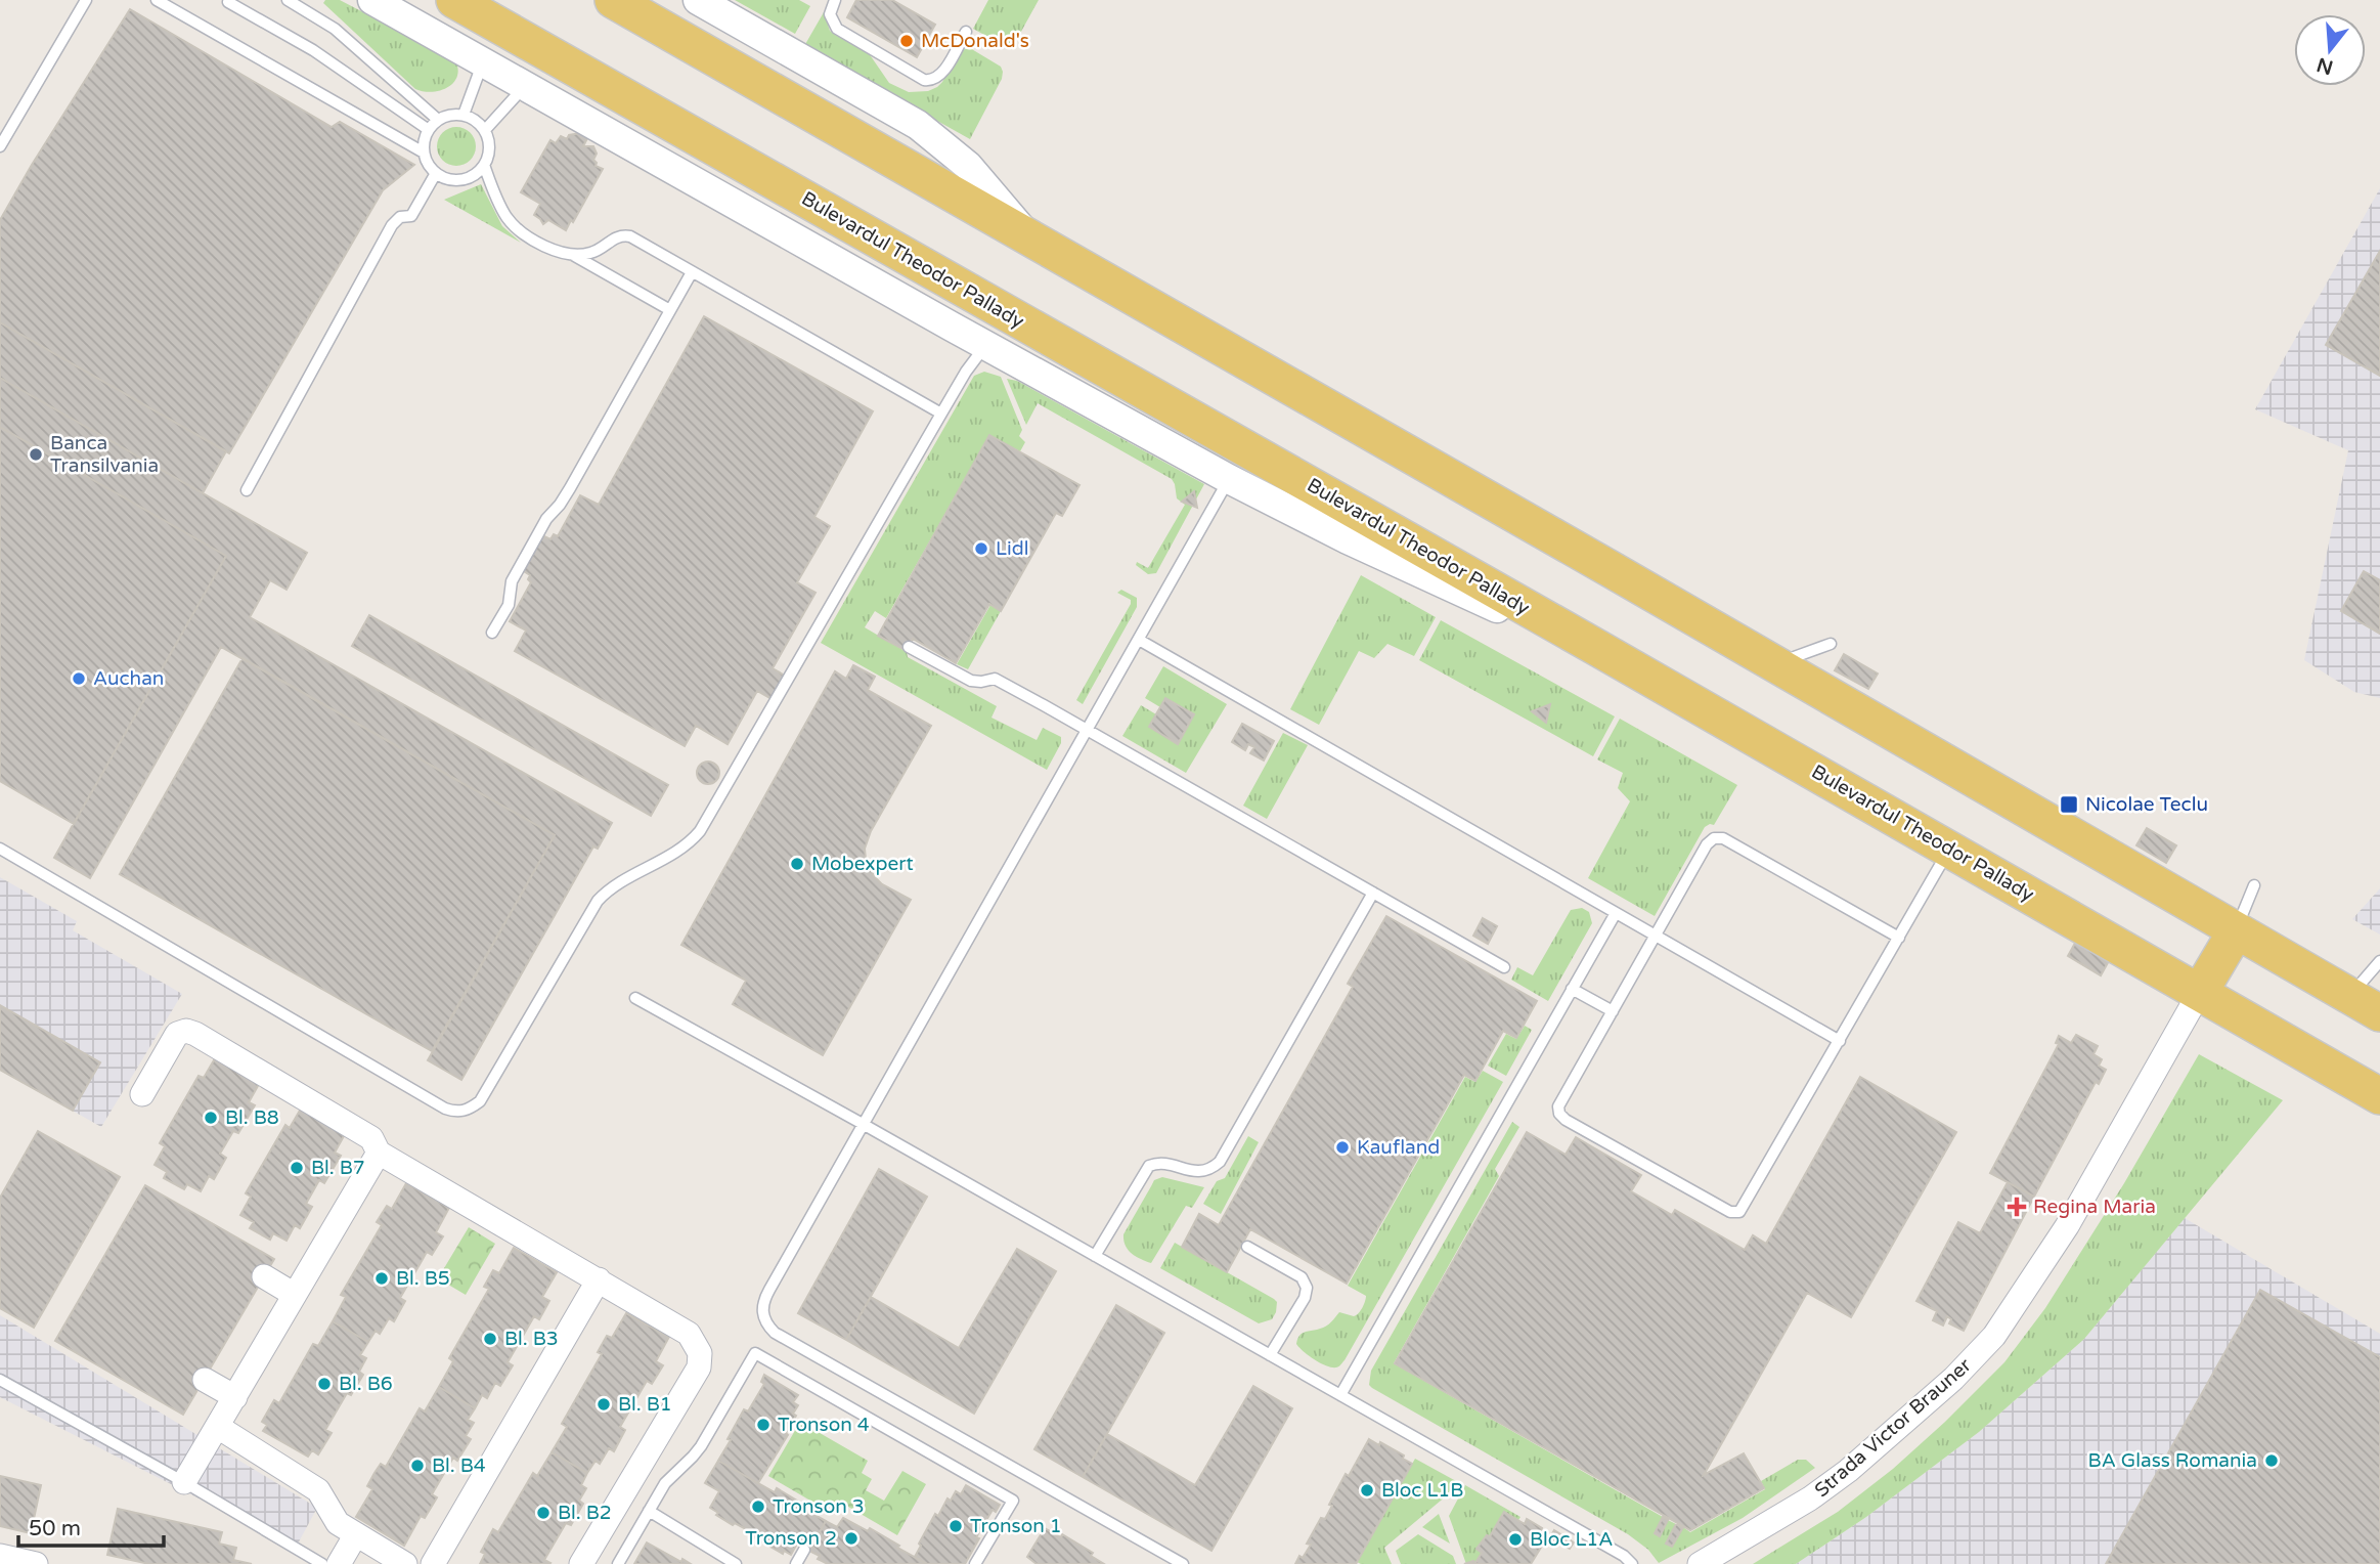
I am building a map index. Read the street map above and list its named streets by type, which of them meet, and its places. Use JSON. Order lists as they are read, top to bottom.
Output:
{
  "streets": {
    "main road": ["Bulevardul Theodor Pallady"],
    "street": ["Strada Victor Brauner"]
  },
  "crossings": [
    ["Bulevardul Theodor Pallady", "Strada Victor Brauner"]
  ],
  "places": {
    "other": [
      "McDonald's",
      "Banca Transilvania",
      "Lidl",
      "Auchan",
      "Mobexpert",
      "Bl. B8",
      "Kaufland",
      "Bl. B7",
      "Bl. B5",
      "Bl. B3",
      "Bl. B6",
      "Bl. B1",
      "Tronson 4",
      "BA Glass Romania",
      "Bl. B4",
      "Bloc L1B",
      "Tronson 3",
      "Bl. B2",
      "Tronson 1",
      "Tronson 2",
      "Bloc L1A"
    ],
    "transit": ["Nicolae Teclu"],
    "health": ["Regina Maria"]
  },
  "scale_bar": "50 m",
  "north": "bottom"
}
